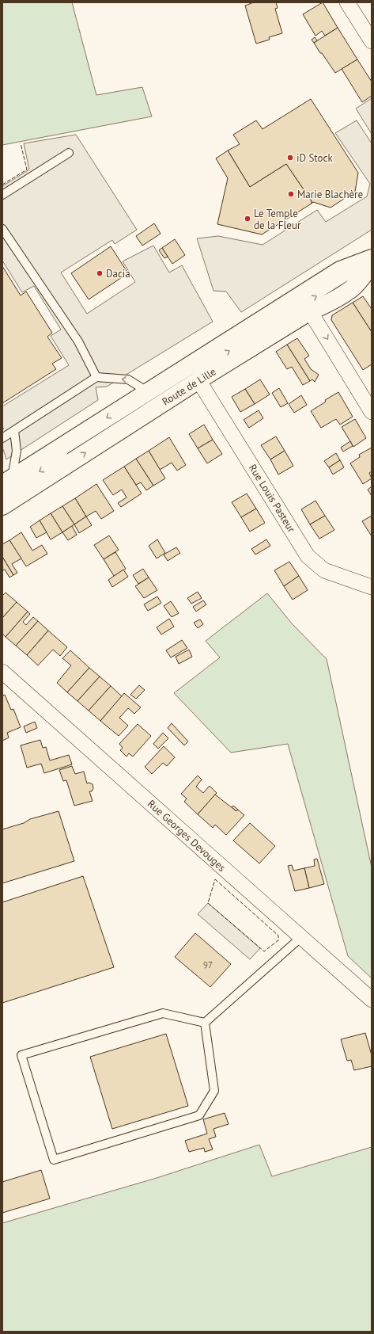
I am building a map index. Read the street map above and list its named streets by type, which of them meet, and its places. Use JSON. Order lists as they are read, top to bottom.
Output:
{
  "streets": {
    "main road": ["Route de Lille"],
    "street": ["Rue Louis Pasteur", "Rue Georges Devouges"]
  },
  "crossings": [
    ["Route de Lille", "Rue Louis Pasteur"]
  ],
  "places": [
    "iD Stock",
    "Marie Blachère",
    "Le Temple de la Fleur",
    "Dacia"
  ],
  "house_numbers": ["97"]
}
